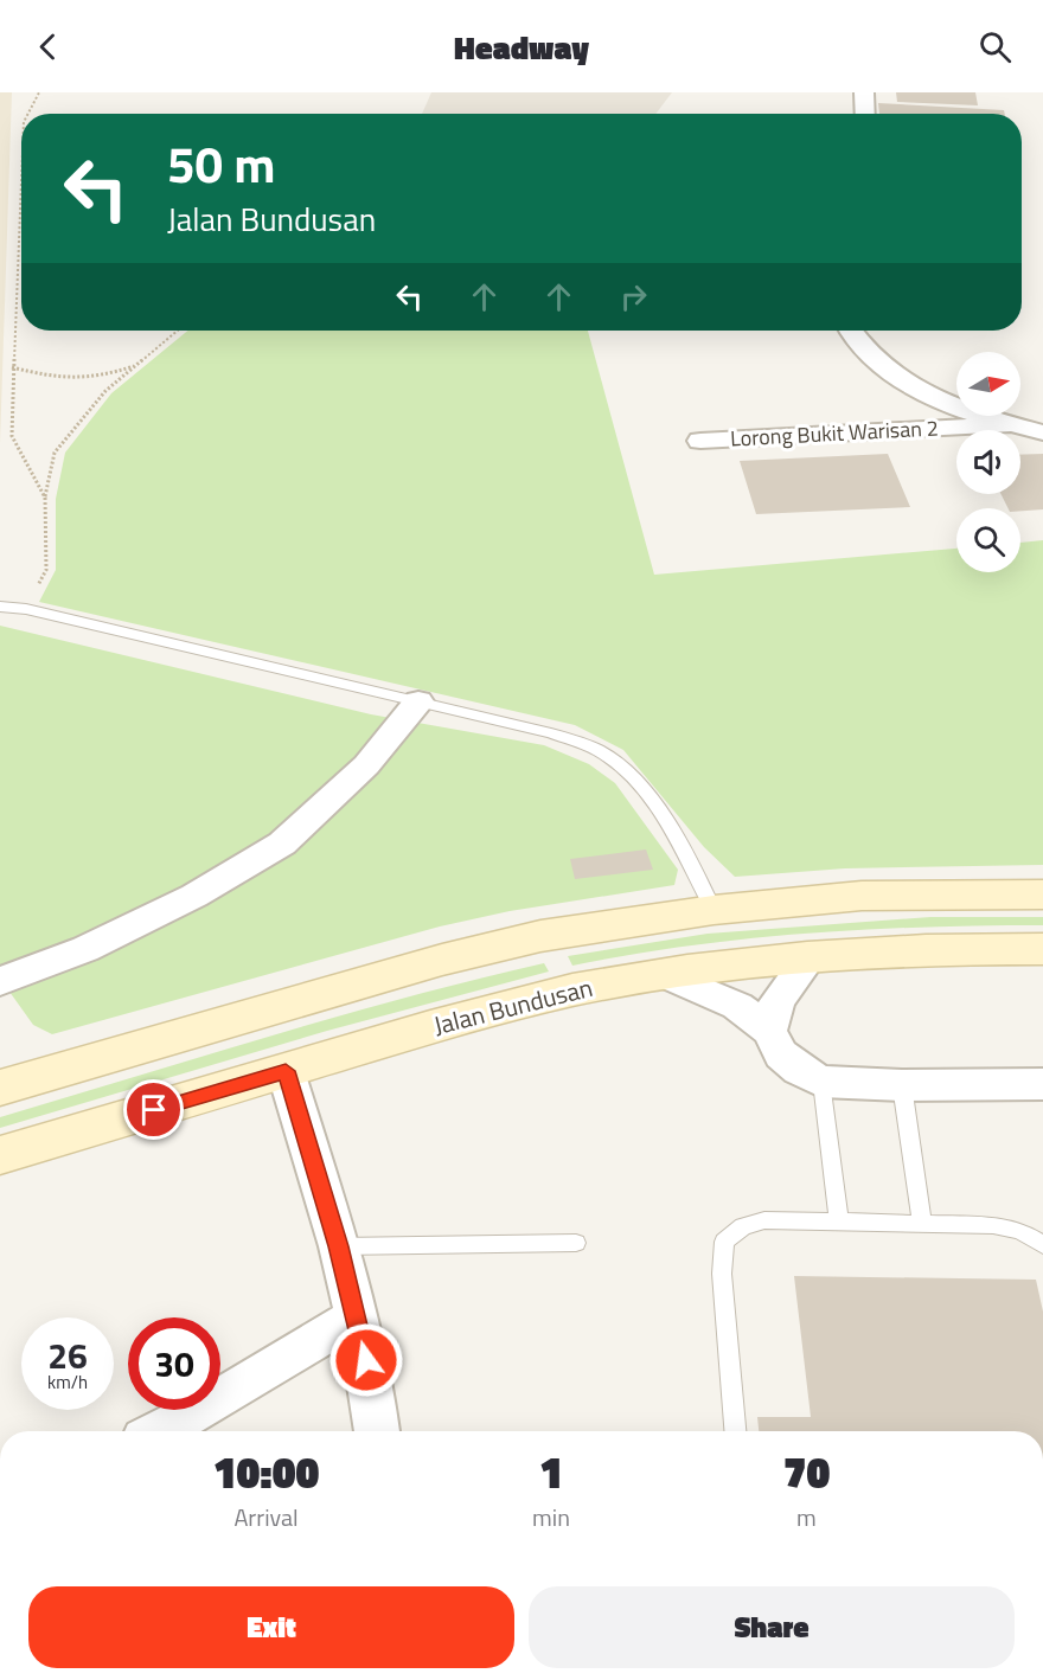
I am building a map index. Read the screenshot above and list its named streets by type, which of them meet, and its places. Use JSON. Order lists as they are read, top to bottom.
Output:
{
  "streets": {
    "main road": ["Jalan Bundusan"],
    "street": ["Lorong Bukit Warisan 2"]
  },
  "north": "right",
  "page": {
    "header": "Headway",
    "turn": ["50 m", "Jalan Bundusan"],
    "speed": "26 km/h",
    "limit": "30",
    "eta": [
      "10:00",
      "Arrival",
      "1",
      "min",
      "70",
      "m"
    ],
    "buttons": ["Exit", "Share"]
  }
}
